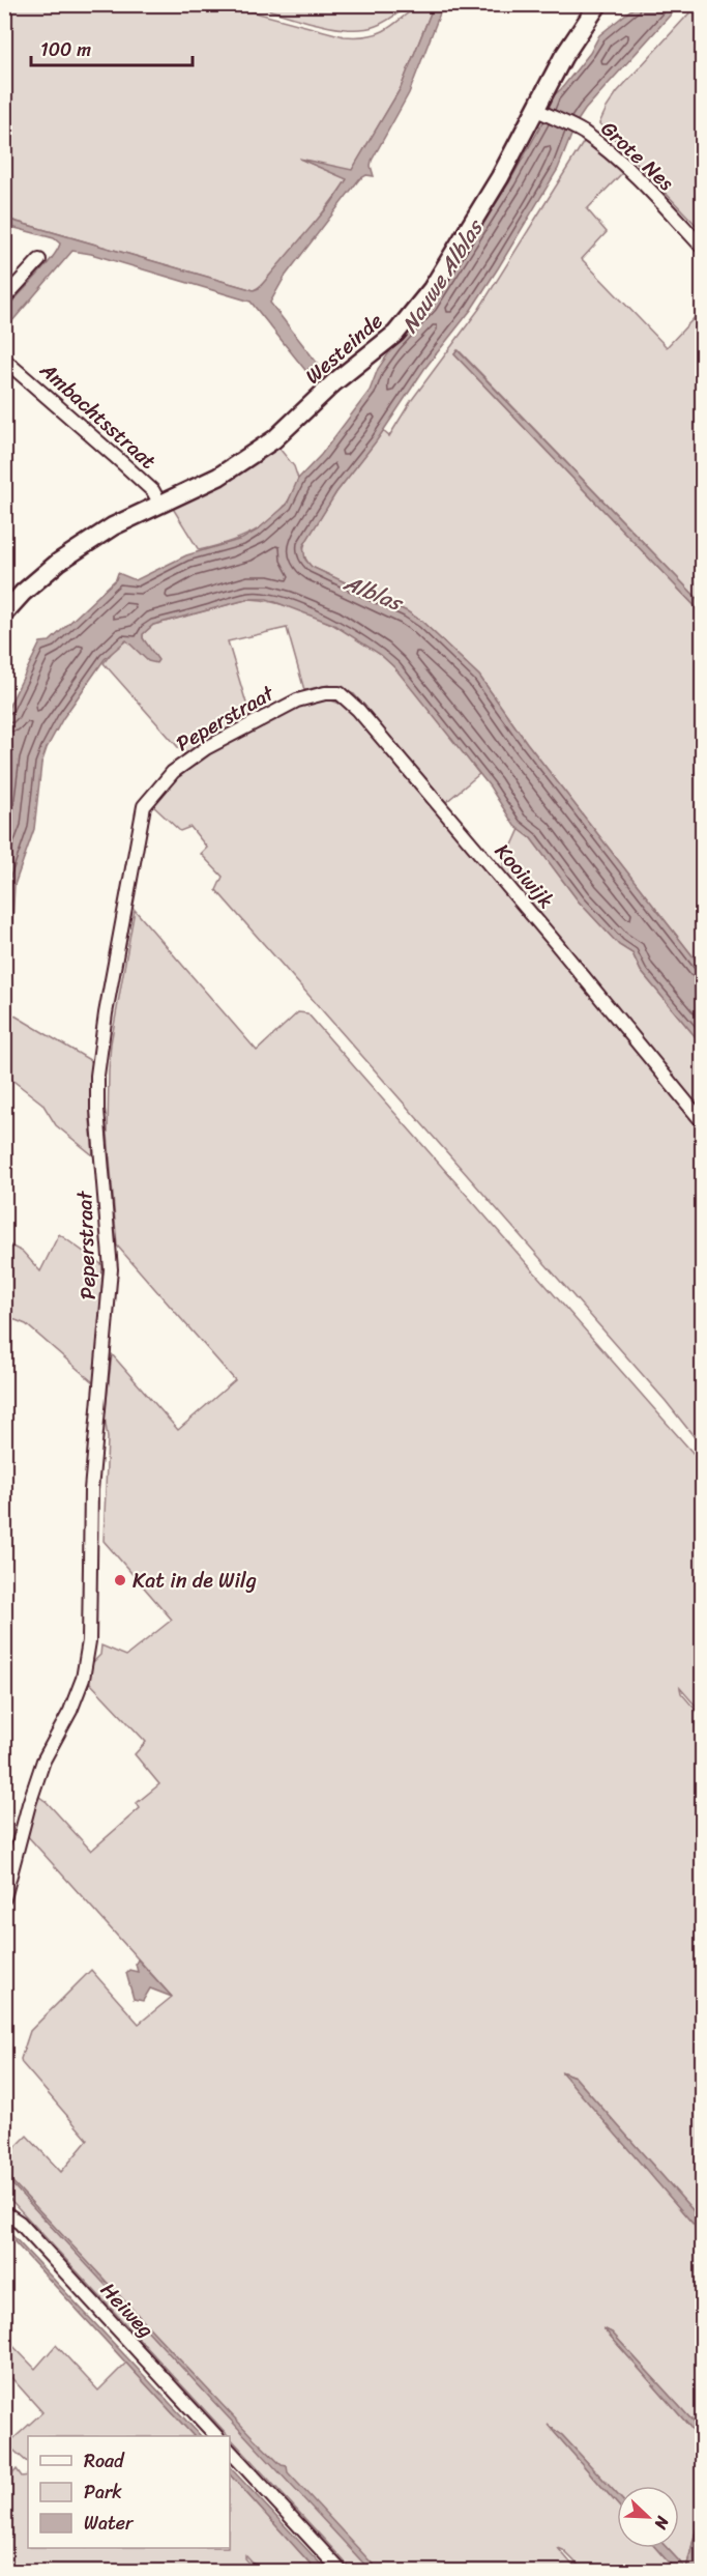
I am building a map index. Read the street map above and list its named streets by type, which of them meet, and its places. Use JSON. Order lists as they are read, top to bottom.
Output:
{
  "streets": {
    "street": [
      "Grote Nes",
      "Westeinde",
      "Ambachtsstraat",
      "Peperstraat",
      "Kooiwijk",
      "Heiweg"
    ]
  },
  "crossings": [
    ["Grote Nes", "Westeinde"],
    ["Westeinde", "Ambachtsstraat"],
    ["Peperstraat", "Kooiwijk"]
  ],
  "water": ["Nauwe Alblas", "Alblas"],
  "places": ["Kat in de Wilg"],
  "legend": ["Road", "Park", "Water"],
  "scale_bar": "100 m",
  "north": "bottom right"
}
